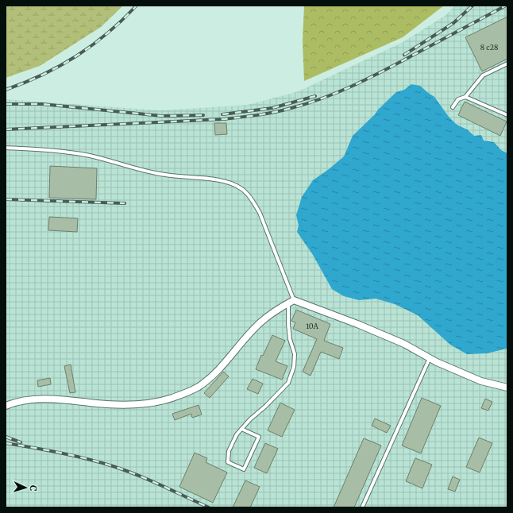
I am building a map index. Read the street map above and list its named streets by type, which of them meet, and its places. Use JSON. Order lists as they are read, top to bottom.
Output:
{
  "house_numbers": ["8 с28", "10А"],
  "north": "right"
}
